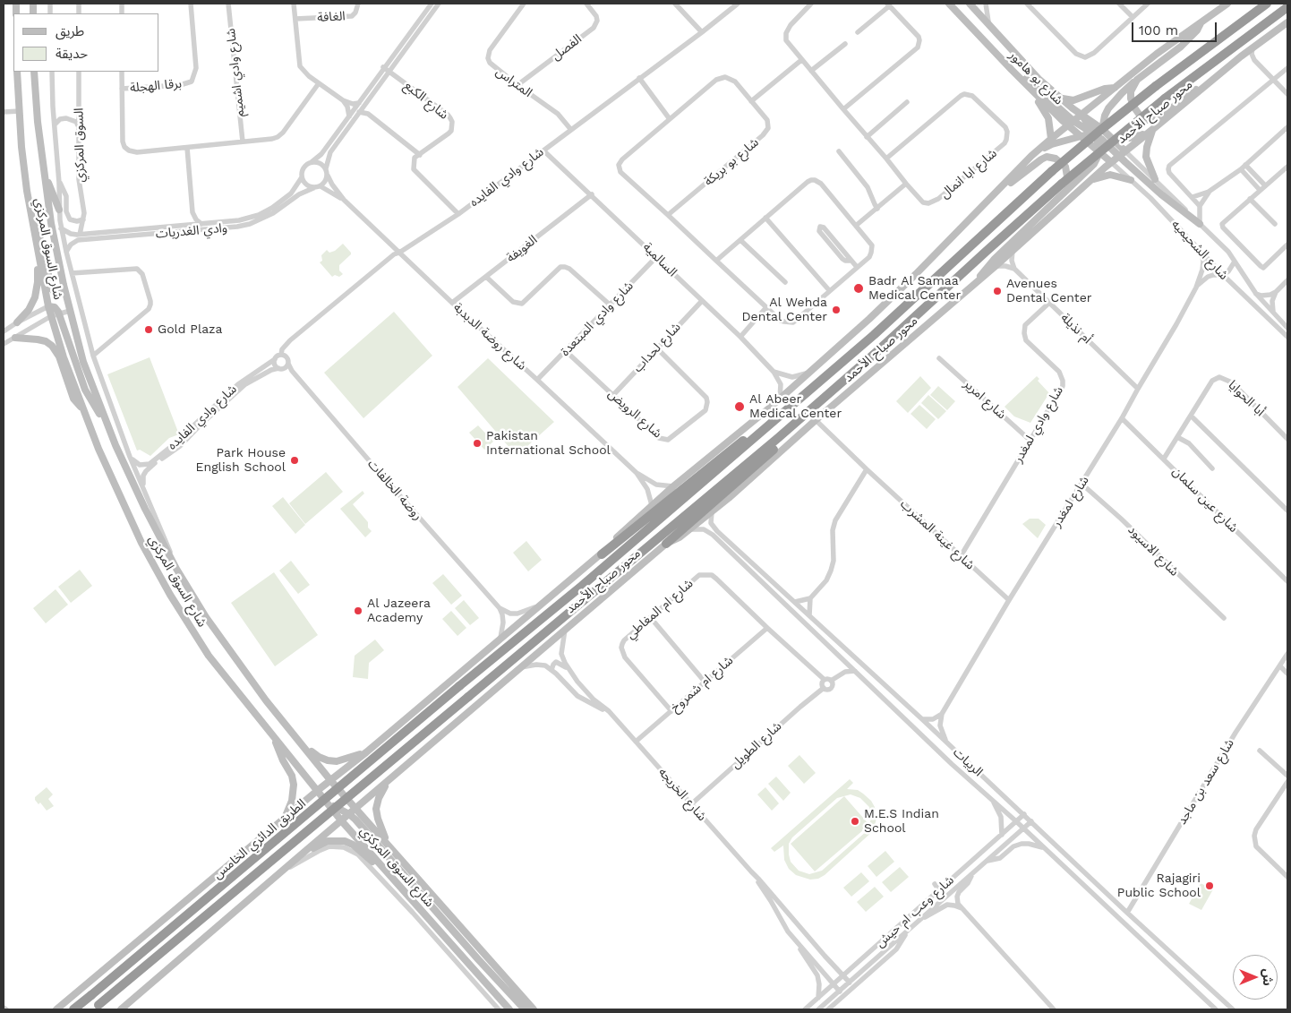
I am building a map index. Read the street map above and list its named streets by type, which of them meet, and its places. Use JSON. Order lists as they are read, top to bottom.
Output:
{
  "streets": {
    "highway": ["محور صباح الأحمد", "الطريق الدائري الخامس"],
    "street": [
      "الغافة",
      "الفصل",
      "شارع وادي اشميم",
      "شارع بو هامور",
      "المتراس",
      "برقا الهجلة",
      "شارع الكبع",
      "السوق المركزي",
      "شارع بو بريكة",
      "شارع ابا انمال",
      "شارع وادي الفايده",
      "وادي الغدريات",
      "شارع السوق المركزي",
      "الغويفة",
      "شارع الشحيميه",
      "السالمية",
      "شارع وادي المبتعدة",
      "أم نذيلة",
      "شارع روضة الدبدبة",
      "شارع لحداب",
      "أبا الحوايا",
      "شارع امرير",
      "شارع الرويض",
      "شارع وادي لمغدر",
      "روضة الخالفات",
      "شارع عين سلمان",
      "شارع لمغدر",
      "شارع غينة المشرب",
      "شارع الاسيود",
      "شارع ام المغاطي",
      "شارع ام شمروخ",
      "شارع الطويل",
      "الربيات",
      "شارع سعد بن ماجد",
      "شارع الخريجه",
      "شارع وعب ام حيش"
    ]
  },
  "crossings": [
    ["الفصل", "المتراس"],
    ["شارع بو هامور", "محور صباح الأحمد"],
    ["شارع بو هامور", "شارع الشحيميه"],
    ["المتراس", "شارع وادي الفايده"],
    ["محور صباح الأحمد", "شارع الشحيميه"],
    ["محور صباح الأحمد", "السالمية"],
    ["محور صباح الأحمد", "شارع روضة الدبدبة"],
    ["محور صباح الأحمد", "شارع غينة المشرب"],
    ["محور صباح الأحمد", "الربيات"],
    ["محور صباح الأحمد", "شارع الخريجه"],
    ["محور صباح الأحمد", "الطريق الدائري الخامس"],
    ["السوق المركزي", "وادي الغدريات"],
    ["السوق المركزي", "شارع السوق المركزي"],
    ["شارع وادي الفايده", "شارع السوق المركزي"],
    ["شارع وادي الفايده", "السالمية"],
    ["شارع وادي الفايده", "شارع روضة الدبدبة"],
    ["شارع وادي الفايده", "روضة الخالفات"],
    ["وادي الغدريات", "شارع السوق المركزي"],
    ["وادي الغدريات", "شارع روضة الدبدبة"],
    ["شارع السوق المركزي", "الطريق الدائري الخامس"],
    ["الغويفة", "السالمية"],
    ["الغويفة", "شارع روضة الدبدبة"],
    ["شارع الشحيميه", "شارع لمغدر"],
    ["السالمية", "شارع وادي المبتعدة"],
    ["السالمية", "شارع لحداب"],
    ["شارع وادي المبتعدة", "شارع روضة الدبدبة"],
    ["شارع وادي المبتعدة", "شارع الرويض"],
    ["أم نذيلة", "شارع وادي لمغدر"],
    ["أم نذيلة", "شارع لمغدر"],
    ["شارع لحداب", "شارع الرويض"],
    ["أبا الحوايا", "شارع عين سلمان"],
    ["شارع امرير", "شارع وادي لمغدر"],
    ["شارع وادي لمغدر", "شارع غينة المشرب"],
    ["شارع عين سلمان", "شارع لمغدر"],
    ["شارع لمغدر", "شارع غينة المشرب"],
    ["شارع لمغدر", "شارع الاسيود"],
    ["شارع ام المغاطي", "شارع ام شمروخ"],
    ["شارع ام المغاطي", "شارع الطويل"],
    ["شارع ام شمروخ", "شارع الخريجه"],
    ["شارع الطويل", "شارع الخريجه"],
    ["الربيات", "شارع سعد بن ماجد"],
    ["الربيات", "شارع وعب ام حيش"],
    ["شارع الخريجه", "شارع وعب ام حيش"]
  ],
  "places": [
    "Badr Al Samaa Medical Center",
    "Avenues Dental Center",
    "Al Wehda Dental Center",
    "Gold Plaza",
    "Al Abeer Medical Center",
    "Pakistan International School",
    "Park House English School",
    "Al Jazeera Academy",
    "M.E.S Indian School",
    "Rajagiri Public School"
  ],
  "legend": ["طريق", "حديقة"],
  "scale_bar": "100 m",
  "north": "right"
}
